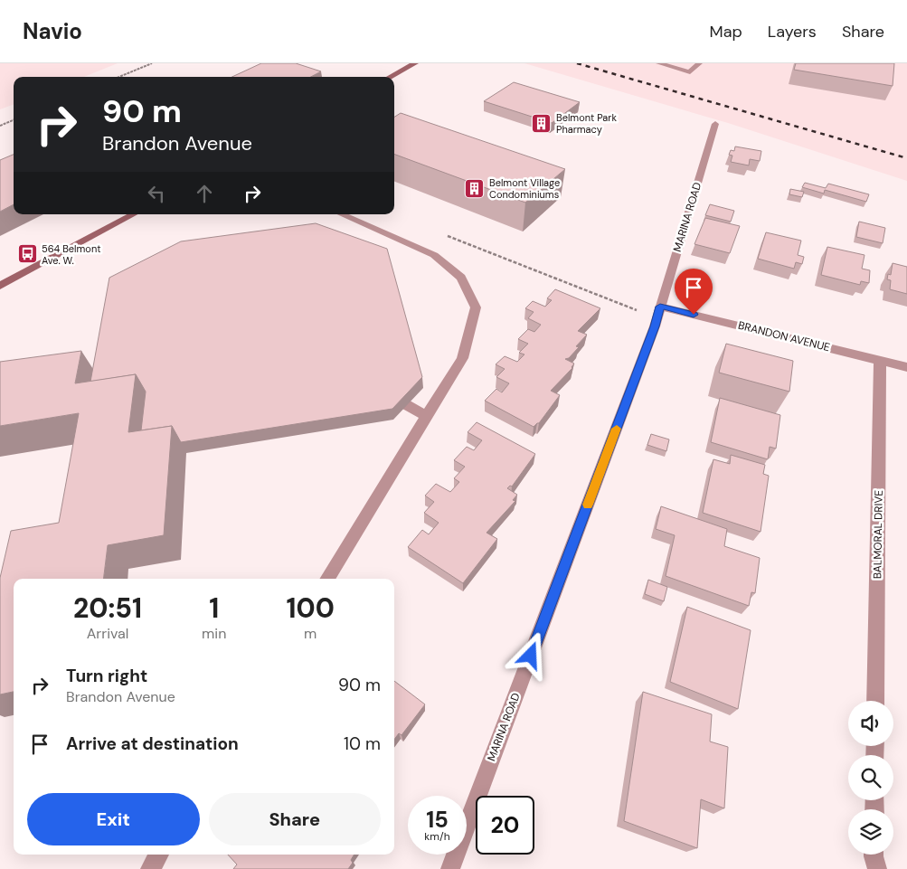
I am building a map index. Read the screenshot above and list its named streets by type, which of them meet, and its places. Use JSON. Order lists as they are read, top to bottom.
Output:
{
  "streets": {
    "street": ["MARINA ROAD", "BRANDON AVENUE", "BALMORAL DRIVE"]
  },
  "crossings": [
    ["MARINA ROAD", "BRANDON AVENUE"],
    ["BRANDON AVENUE", "BALMORAL DRIVE"]
  ],
  "places": {
    "building": ["Belmont Park Pharmacy", "Belmont Village Condominiums"],
    "bus stop": ["564 Belmont Ave. W."]
  },
  "page": {
    "header": "Navio",
    "nav": ["Map", "Layers", "Share"],
    "turn": ["90 m", "Brandon Avenue"],
    "eta": [
      "20:51",
      "Arrival",
      "1",
      "min",
      "100",
      "m"
    ],
    "list": [
      {
        "name": "Turn right",
        "note": "Brandon Avenue",
        "value": "90 m"
      },
      {
        "name": "Arrive at destination",
        "value": "10 m"
      }
    ],
    "buttons": ["Exit", "Share"],
    "speed": "15 km/h",
    "limit": "20"
  }
}
